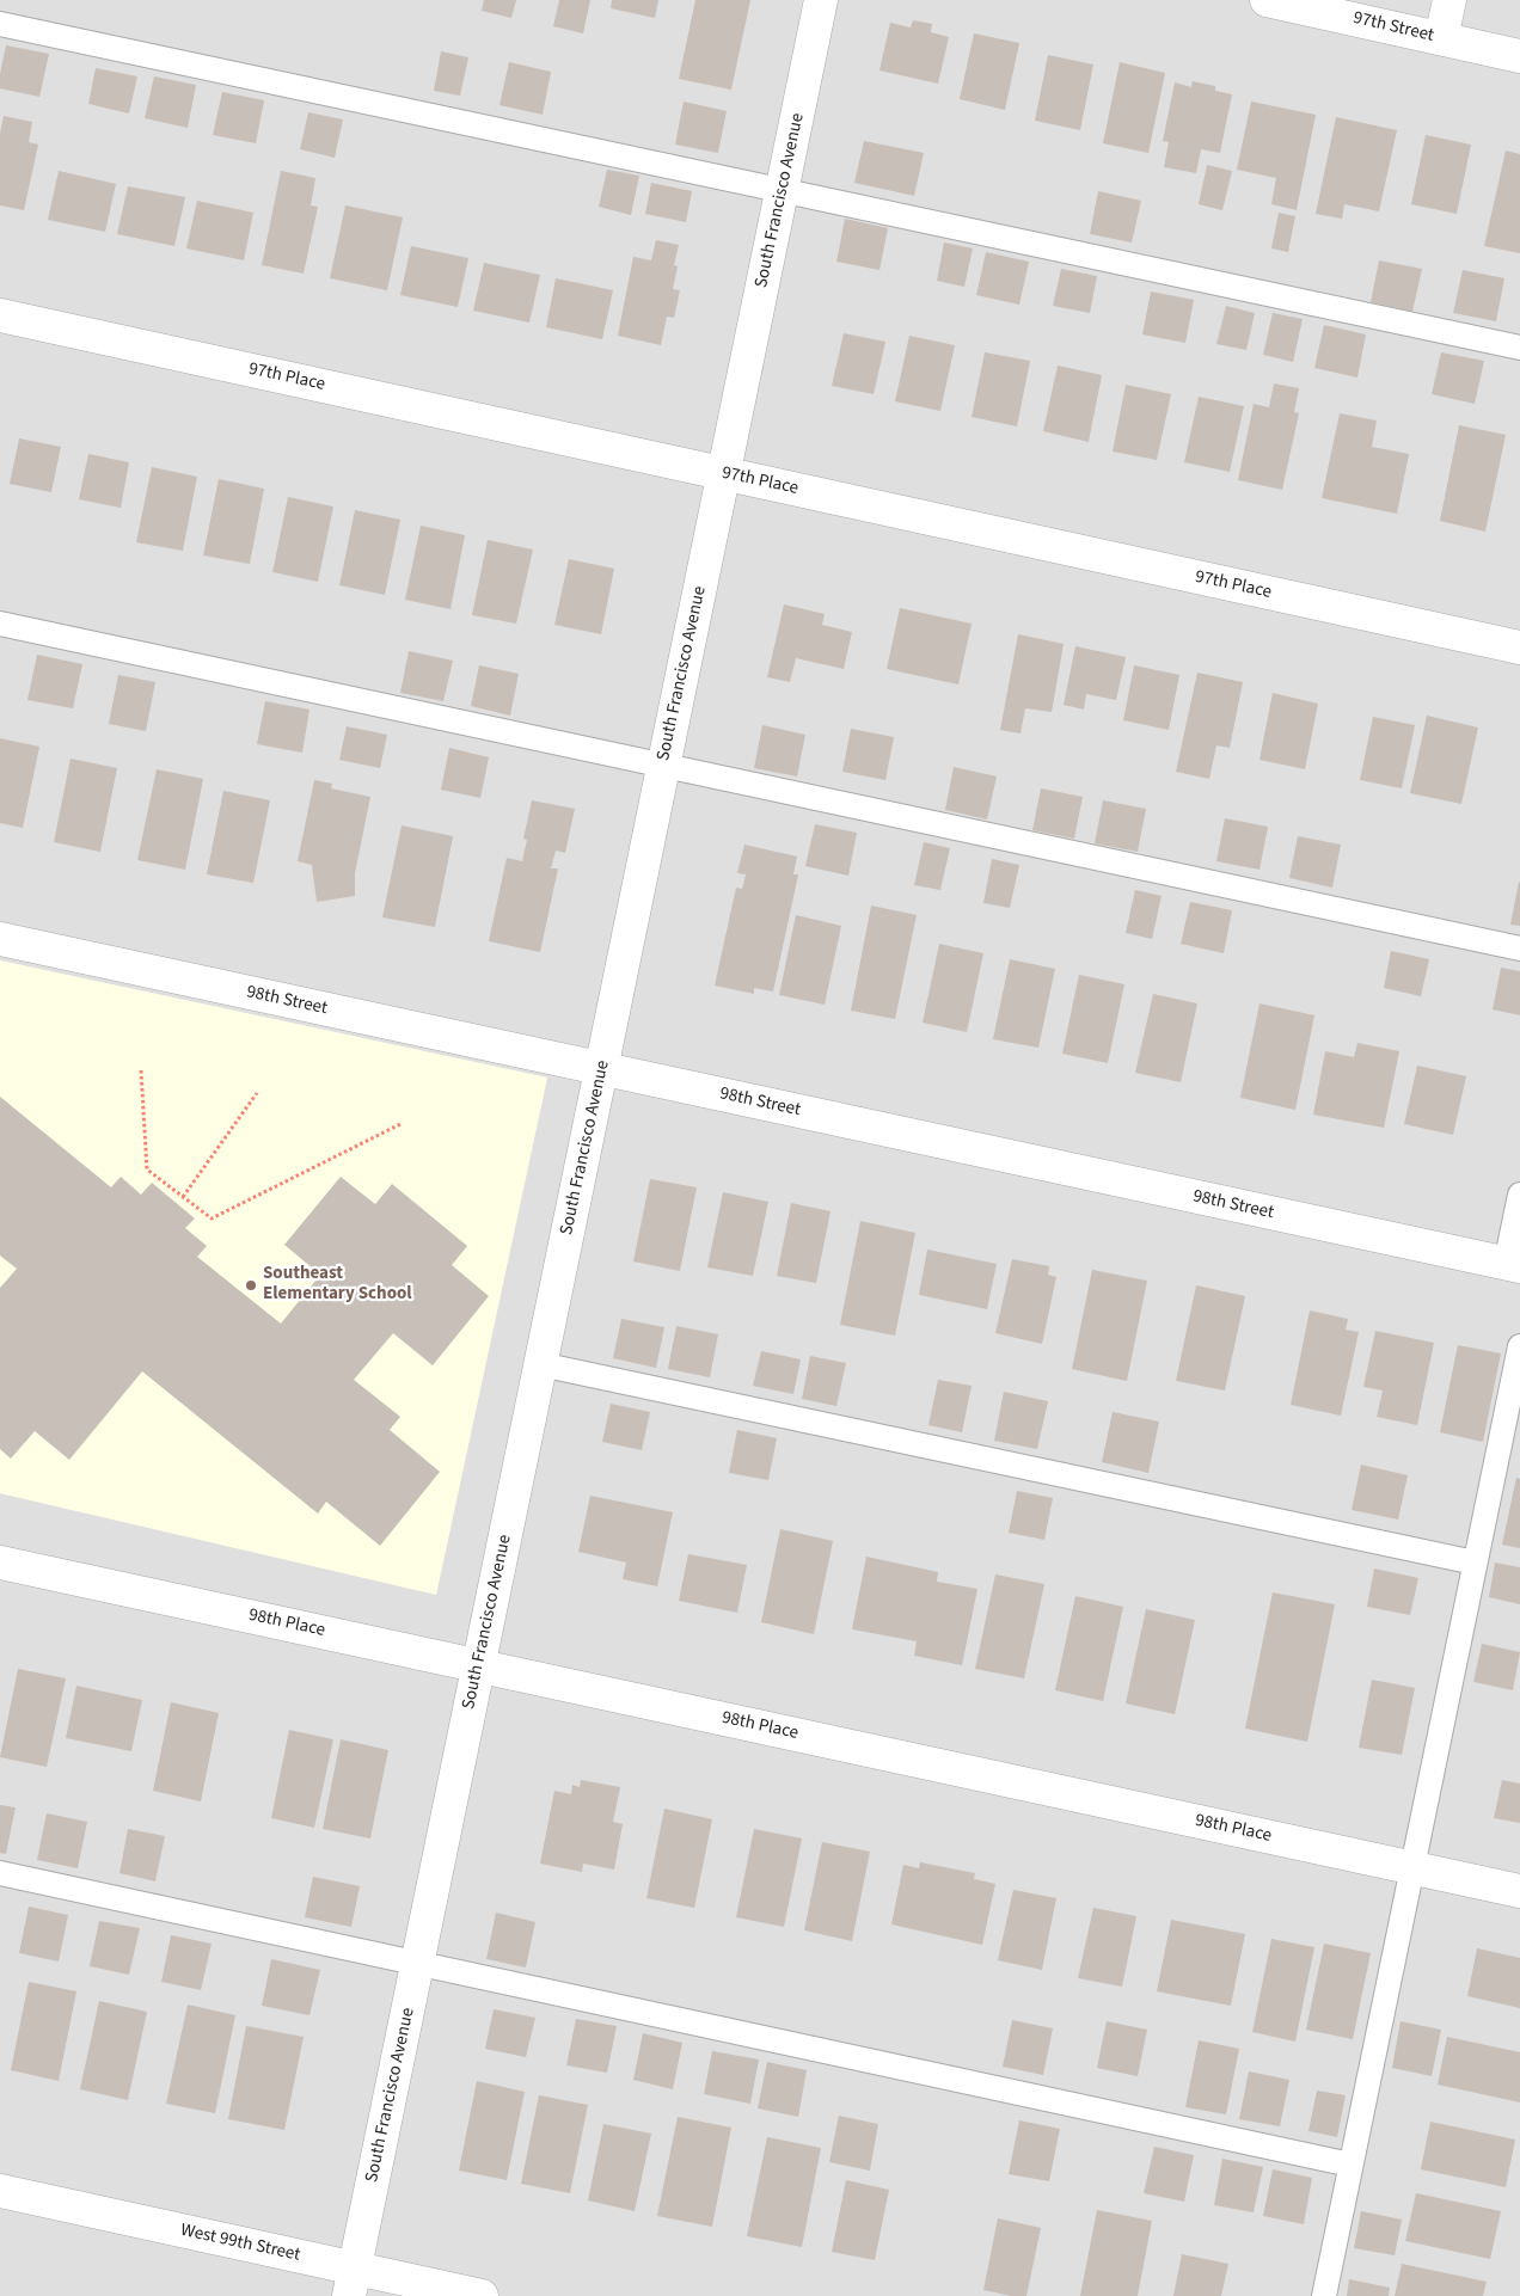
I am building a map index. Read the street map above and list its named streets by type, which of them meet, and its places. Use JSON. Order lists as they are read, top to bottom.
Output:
{
  "streets": {
    "street": [
      "97th Street",
      "South Francisco Avenue",
      "97th Place",
      "98th Street",
      "98th Place",
      "West 99th Street"
    ]
  },
  "crossings": [
    ["South Francisco Avenue", "97th Place"],
    ["South Francisco Avenue", "98th Street"],
    ["South Francisco Avenue", "98th Place"],
    ["South Francisco Avenue", "West 99th Street"]
  ],
  "places": ["Southeast Elementary School"]
}
